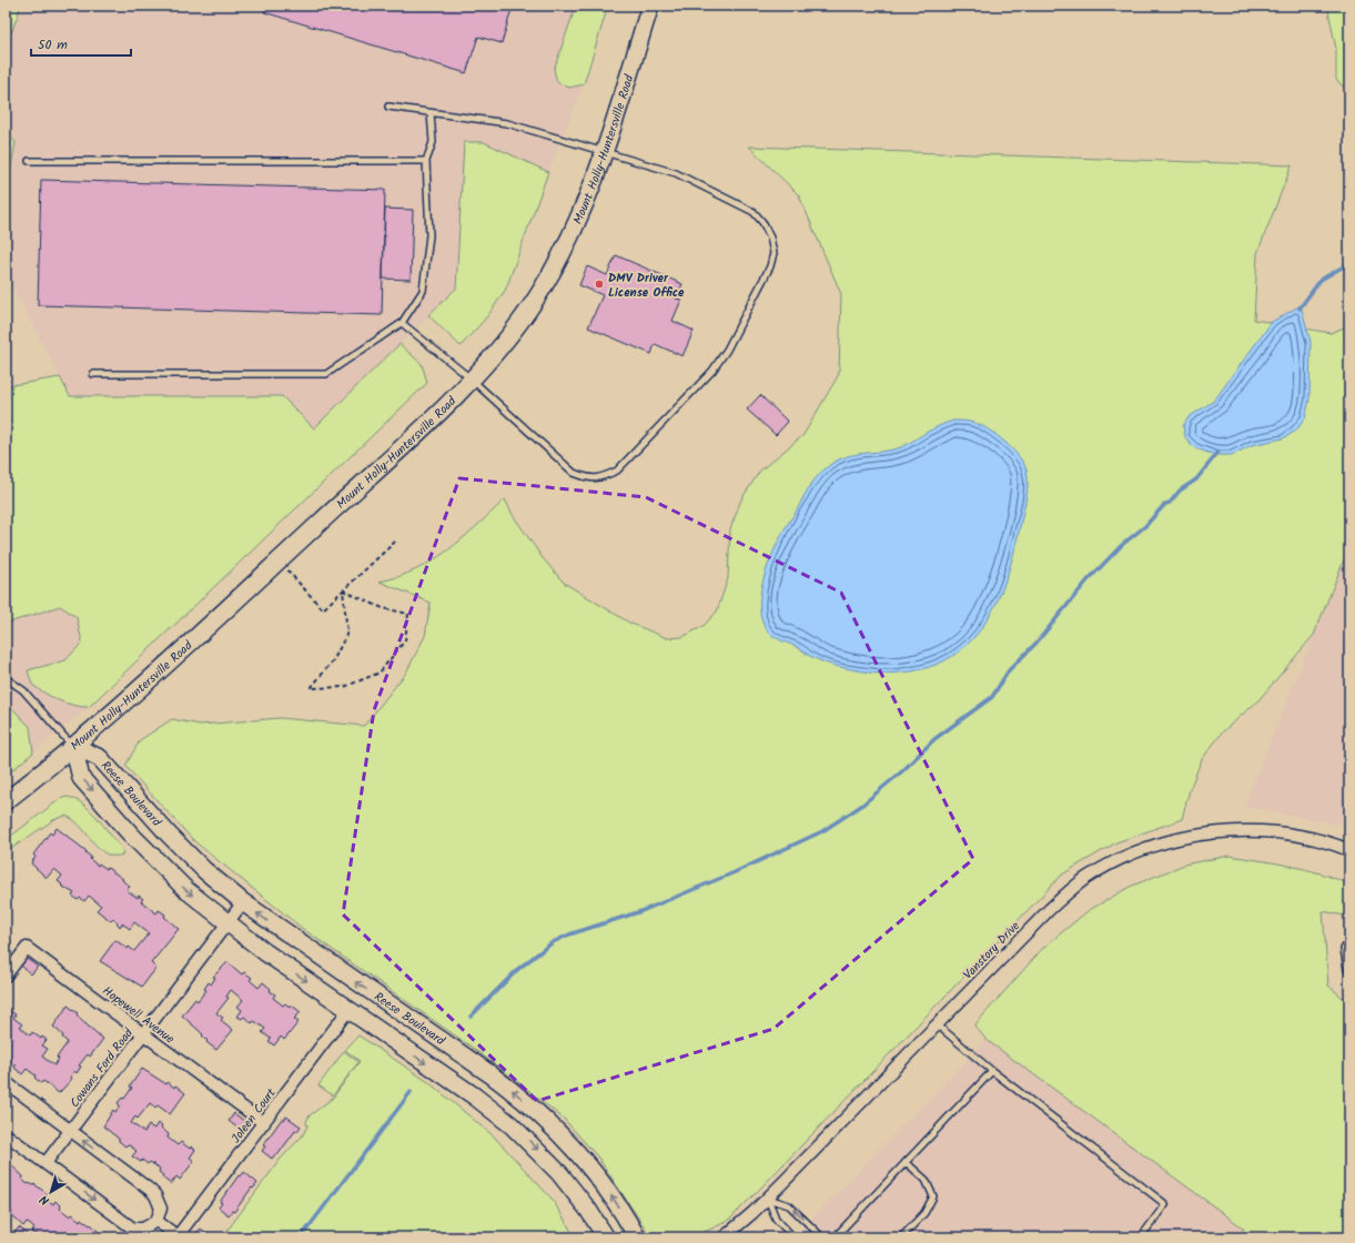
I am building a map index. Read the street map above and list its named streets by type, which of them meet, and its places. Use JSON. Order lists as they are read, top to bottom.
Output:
{
  "streets": {
    "street": [
      "Mount Holly-Huntersville Road",
      "Reese Boulevard",
      "Vanstory Drive",
      "Hopewell Avenue",
      "Cowans Ford Road",
      "Joleen Court"
    ]
  },
  "crossings": [
    ["Mount Holly-Huntersville Road", "Reese Boulevard"],
    ["Reese Boulevard", "Cowans Ford Road"],
    ["Hopewell Avenue", "Cowans Ford Road"],
    ["Hopewell Avenue", "Joleen Court"]
  ],
  "places": ["DMV Driver License Office"],
  "scale_bar": "50 m",
  "north": "bottom left"
}
